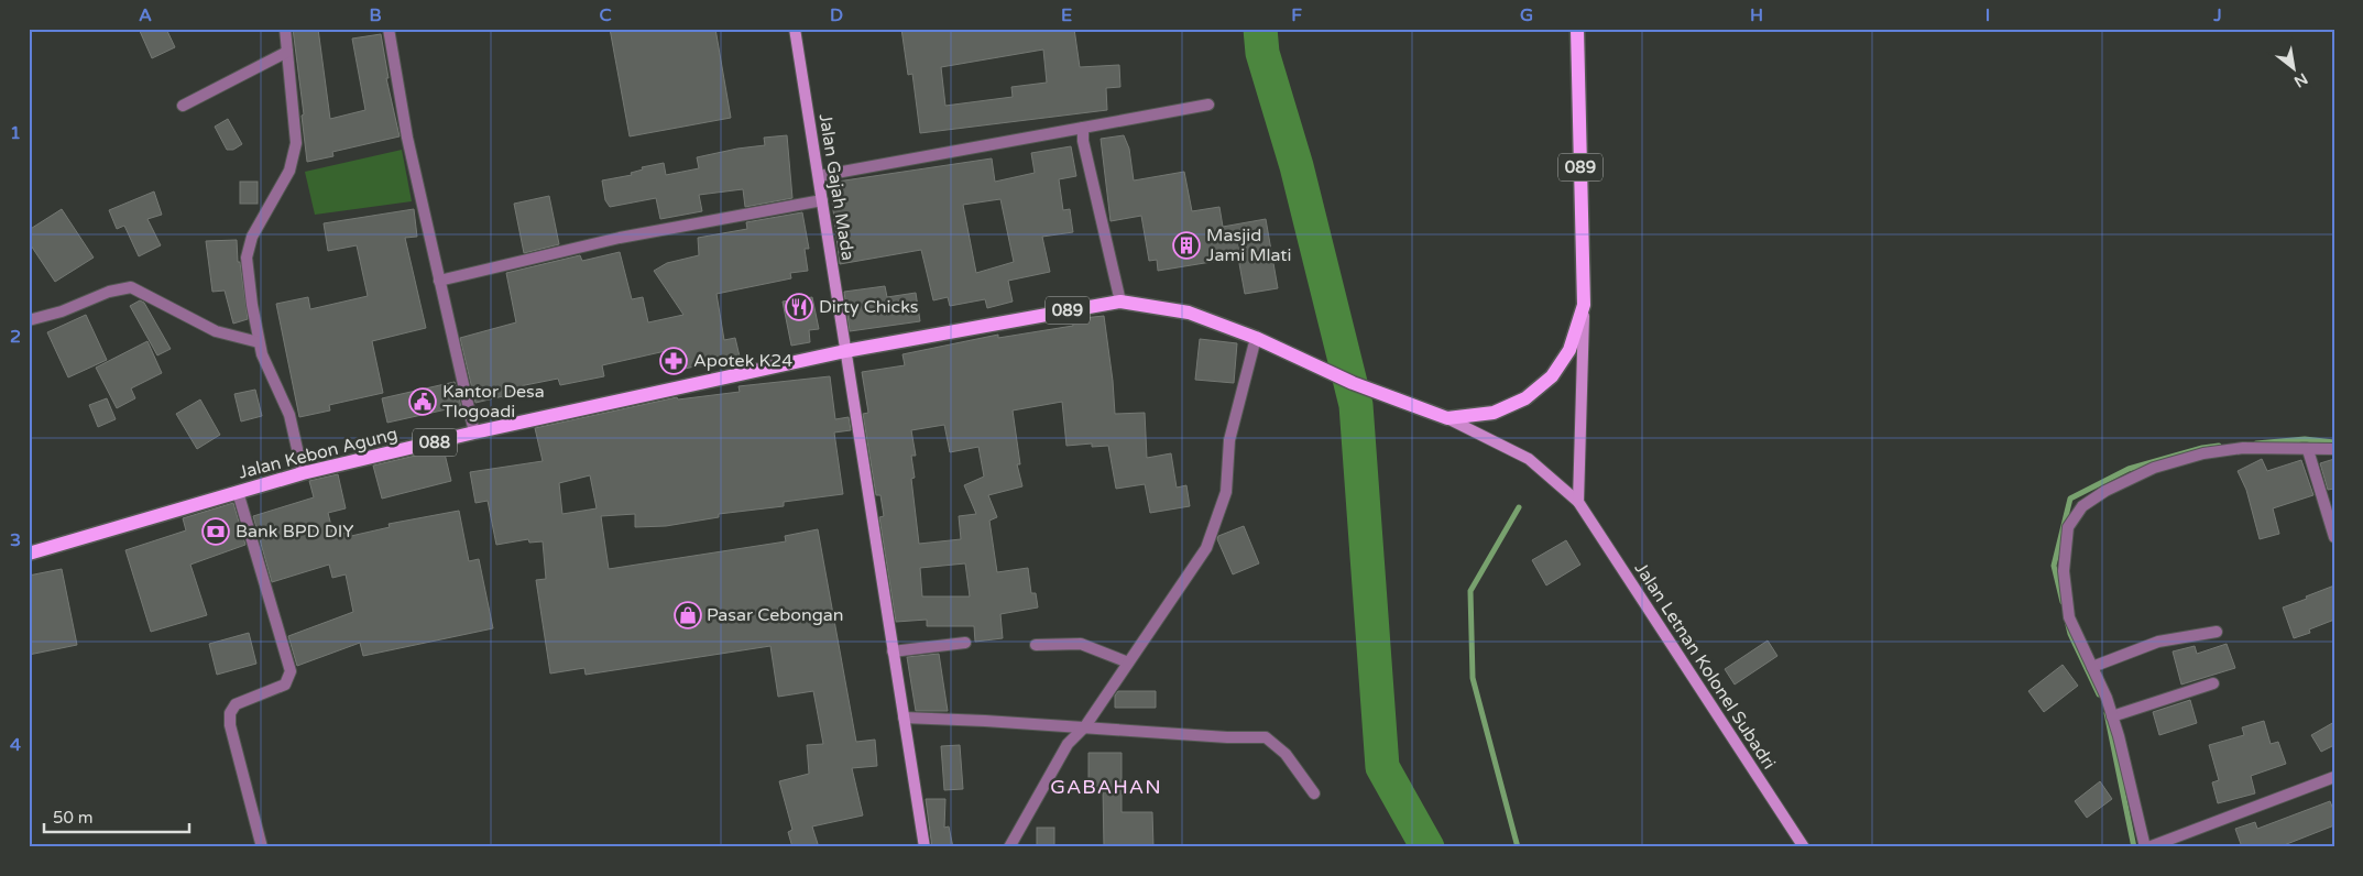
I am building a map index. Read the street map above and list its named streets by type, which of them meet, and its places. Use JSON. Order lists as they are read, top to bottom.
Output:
{
  "streets": {
    "main road": [
      "089",
      "Jalan Gajah Mada",
      "088",
      "Jalan Kebon Agung",
      "Jalan Letnan Kolonel Subadri"
    ]
  },
  "crossings": [
    ["089", "Jalan Gajah Mada"],
    ["089", "Jalan Kebon Agung"],
    ["089", "Jalan Letnan Kolonel Subadri"],
    ["Jalan Gajah Mada", "Jalan Kebon Agung"]
  ],
  "districts": ["GABAHAN"],
  "places": {
    "building": ["Masjid Jami Mlati"],
    "restaurant": ["Dirty Chicks"],
    "pharmacy": ["Apotek K24"],
    "public building": ["Kantor Desa Tlogoadi"],
    "bank": ["Bank BPD DIY"],
    "shop": ["Pasar Cebongan"]
  },
  "scale_bar": "50 m",
  "north": "bottom right",
  "grid": {
    "columns": [
      "A",
      "B",
      "C",
      "D",
      "E",
      "F",
      "G",
      "H",
      "I",
      "J"
    ],
    "rows": [
      "1",
      "2",
      "3",
      "4"
    ]
  }
}
